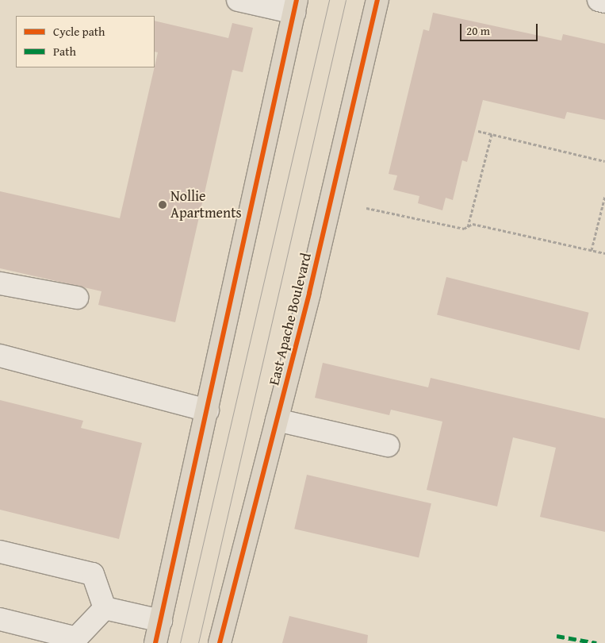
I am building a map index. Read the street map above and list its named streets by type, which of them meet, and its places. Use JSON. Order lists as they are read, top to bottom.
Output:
{
  "streets": {
    "main road": ["East Apache Boulevard"]
  },
  "places": ["Nollie Apartments"],
  "legend": ["Cycle path", "Path"],
  "scale_bar": "20 m"
}
